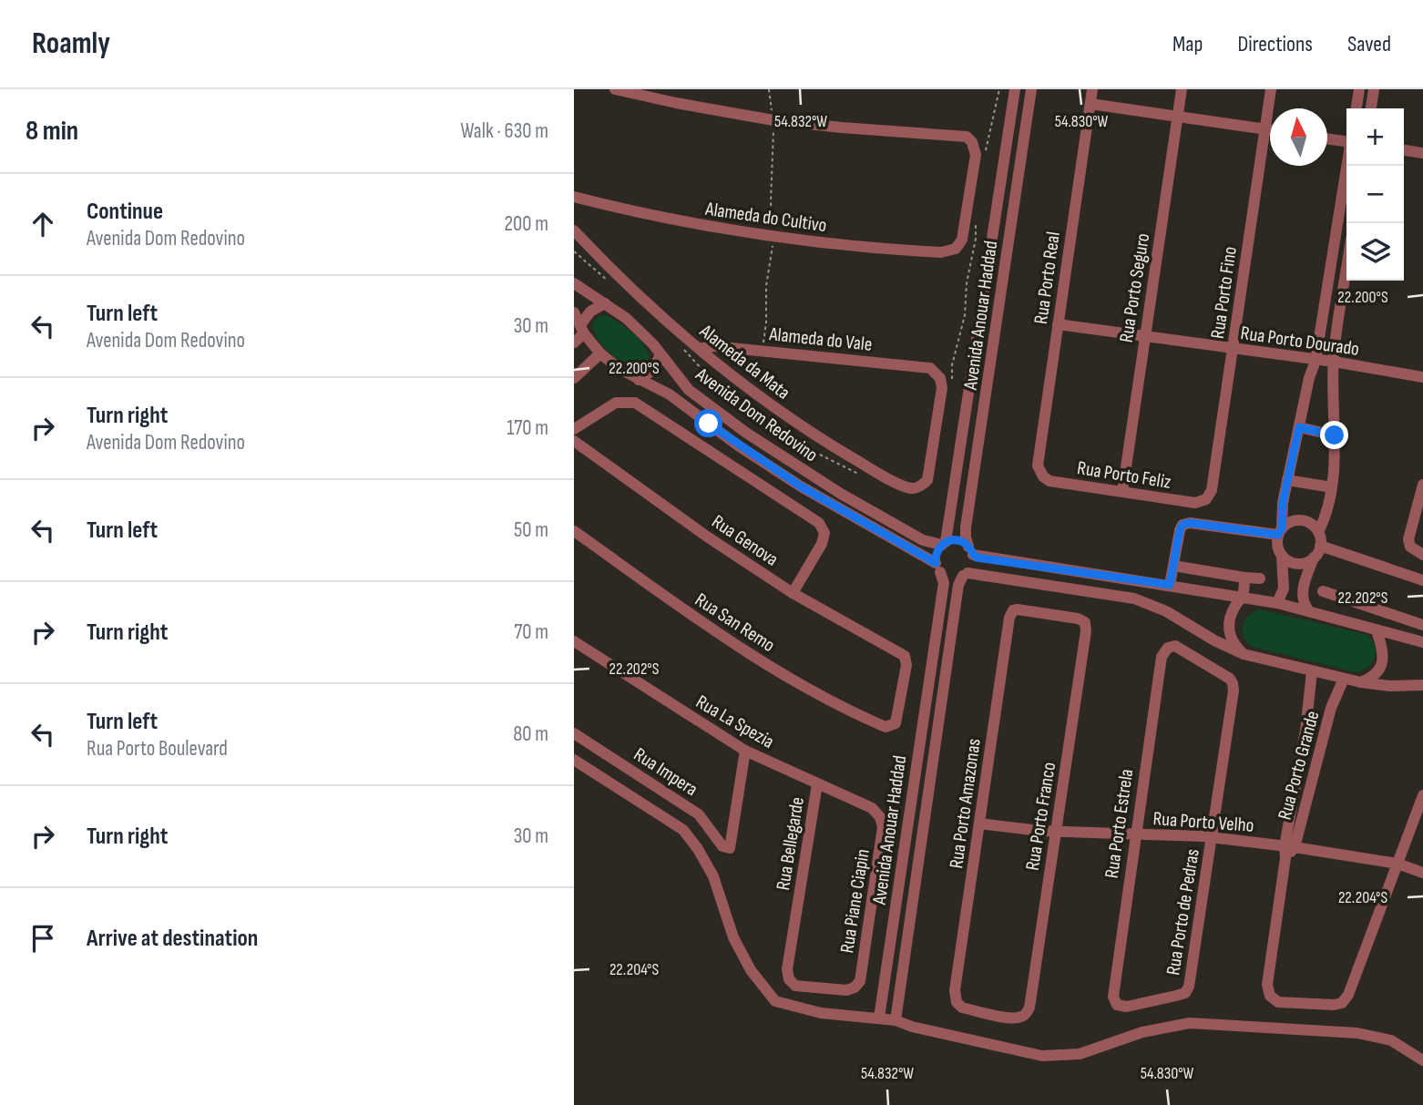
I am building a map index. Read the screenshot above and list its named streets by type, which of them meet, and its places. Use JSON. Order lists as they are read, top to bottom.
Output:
{
  "streets": {
    "street": [
      "Alameda do Cultivo",
      "Rua Porto Real",
      "Rua Porto Seguro",
      "Rua Porto Fino",
      "Avenida Anouar Haddad",
      "Alameda do Vale",
      "Rua Porto Dourado",
      "Alameda da Mata",
      "Avenida Dom Redovino",
      "Rua Porto Feliz",
      "Rua Genova",
      "Rua San Remo",
      "Rua La Spezia",
      "Rua Porto Grande",
      "Rua Impera",
      "Rua Porto Amazonas",
      "Rua Porto Franco",
      "Rua Porto Velho",
      "Rua Porto Estrela",
      "Rua Bellegarde",
      "Rua Piane Ciapin",
      "Rua Porto de Pedras"
    ]
  },
  "crossings": [
    ["Rua Porto Real", "Rua Porto Dourado"],
    ["Rua Porto Real", "Rua Porto Feliz"],
    ["Rua Porto Seguro", "Rua Porto Dourado"],
    ["Rua Porto Seguro", "Rua Porto Feliz"],
    ["Rua Porto Fino", "Rua Porto Dourado"],
    ["Rua Porto Fino", "Rua Porto Feliz"],
    ["Avenida Anouar Haddad", "Avenida Dom Redovino"],
    ["Alameda do Vale", "Alameda da Mata"],
    ["Avenida Dom Redovino", "Rua Porto Grande"],
    ["Rua Genova", "Rua San Remo"],
    ["Rua La Spezia", "Rua Impera"],
    ["Rua La Spezia", "Rua Bellegarde"],
    ["Rua Porto Grande", "Rua Porto Velho"],
    ["Rua Porto Amazonas", "Rua Porto Franco"],
    ["Rua Porto Amazonas", "Rua Porto Velho"],
    ["Rua Porto Franco", "Rua Porto Velho"],
    ["Rua Porto Velho", "Rua Porto Estrela"],
    ["Rua Porto Velho", "Rua Porto de Pedras"],
    ["Rua Porto Estrela", "Rua Porto de Pedras"],
    ["Rua Bellegarde", "Rua Piane Ciapin"]
  ],
  "north": "top",
  "page": {
    "header": "Roamly",
    "nav": ["Map", "Directions", "Saved"],
    "heading": ["8 min", "Walk · 630 m"],
    "map_buttons": ["+", "−"],
    "list": [
      ["Continue", "Avenida Dom Redovino", "200 m"],
      ["Turn left", "Avenida Dom Redovino", "30 m"],
      ["Turn right", "Avenida Dom Redovino", "170 m"],
      ["Turn left", "50 m"],
      ["Turn right", "70 m"],
      ["Turn left", "Rua Porto Boulevard", "80 m"],
      ["Turn right", "30 m"],
      "Arrive at destination"
    ]
  },
  "coordinates": [
    "54.832°W",
    "54.830°W",
    "22.200°S",
    "22.202°S",
    "22.204°S"
  ]
}
